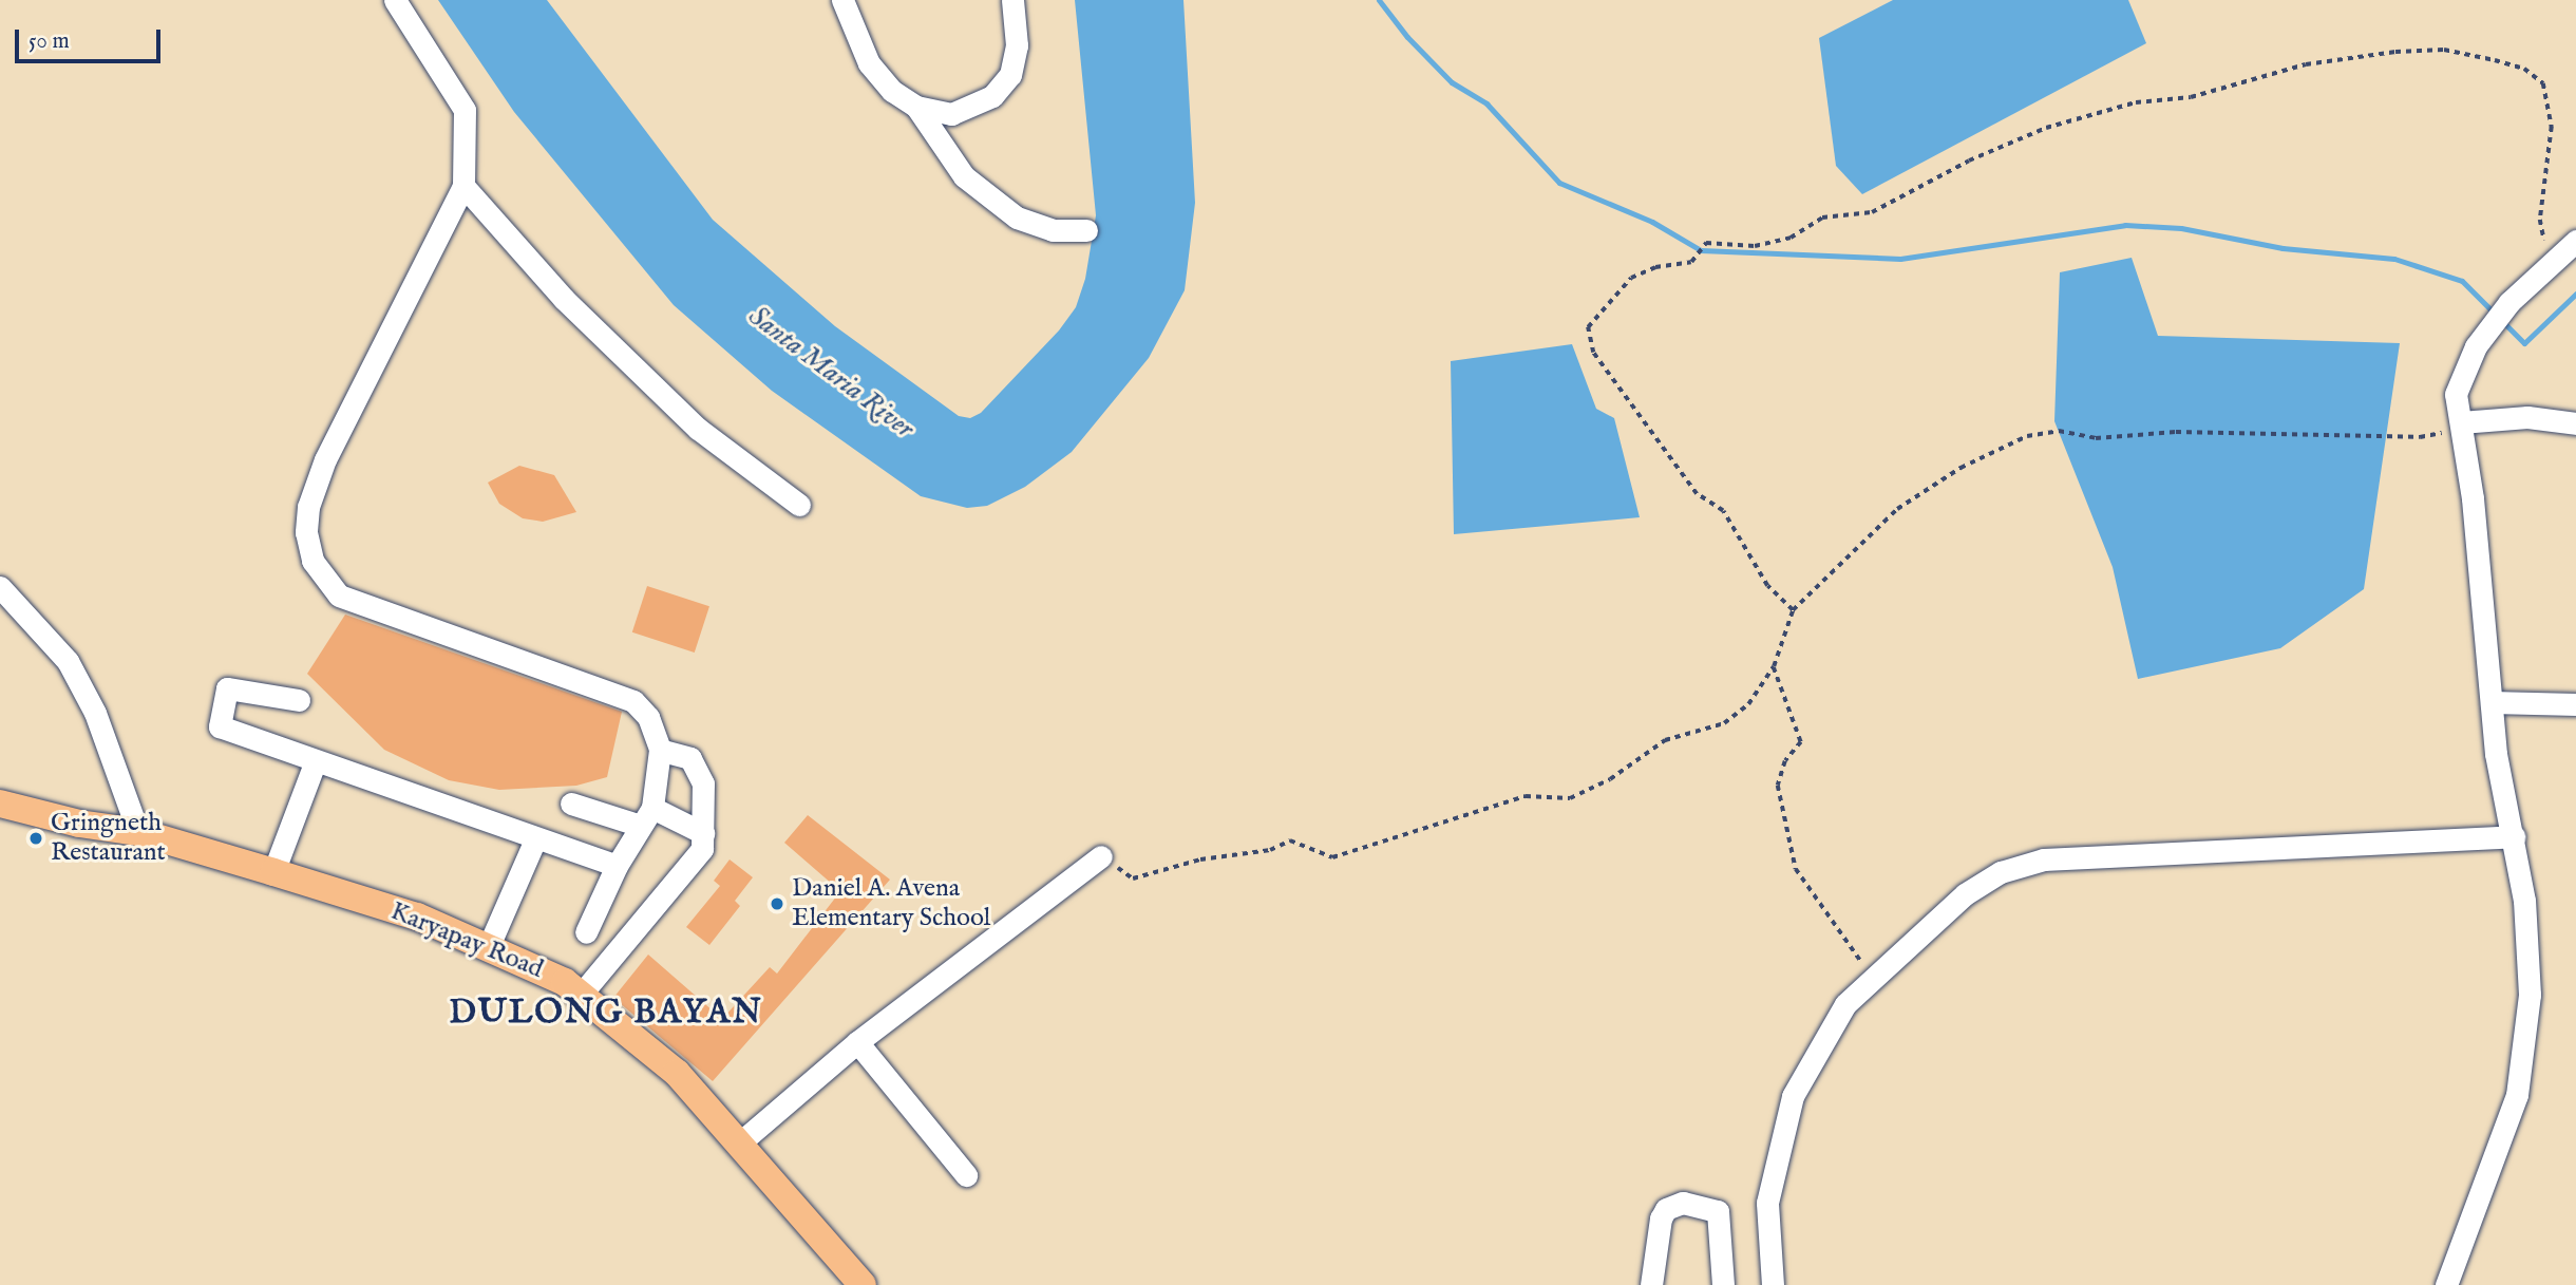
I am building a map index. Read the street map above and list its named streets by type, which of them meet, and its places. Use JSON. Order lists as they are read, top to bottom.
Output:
{
  "streets": {
    "main road": ["Karyapay Road"]
  },
  "districts": ["DULONG BAYAN"],
  "water": ["Santa Maria River"],
  "places": ["Gringneth Restaurant", "Daniel A. Avena Elementary School"],
  "scale_bar": "50 m"
}
